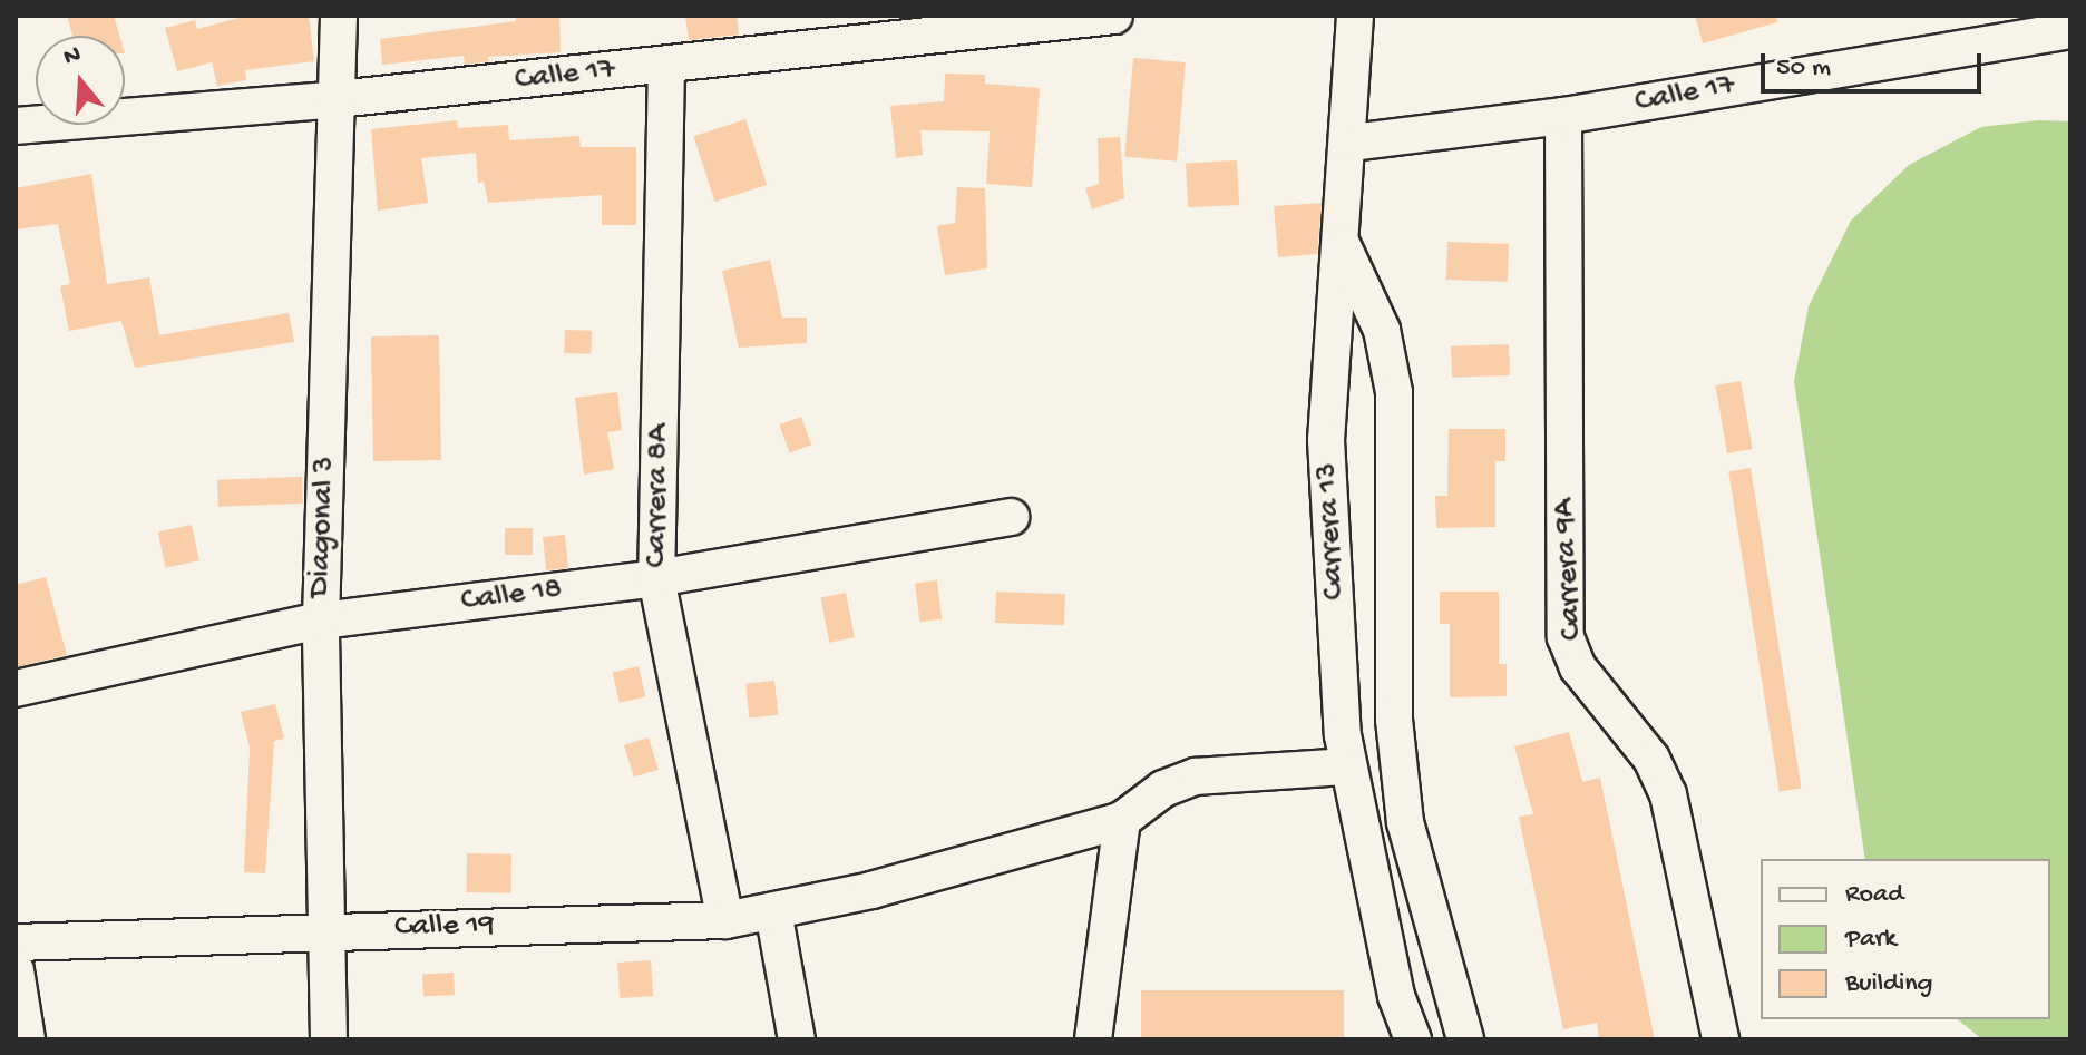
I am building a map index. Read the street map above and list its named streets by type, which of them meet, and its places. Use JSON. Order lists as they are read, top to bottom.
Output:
{
  "streets": {
    "street": [
      "Calle 17",
      "Carrera 8A",
      "Diagonal 3",
      "Carrera 13",
      "Carrera 9A",
      "Calle 18",
      "Calle 19"
    ]
  },
  "crossings": [
    ["Calle 17", "Carrera 8A"],
    ["Calle 17", "Diagonal 3"],
    ["Calle 17", "Carrera 13"],
    ["Calle 17", "Carrera 9A"],
    ["Carrera 8A", "Calle 18"],
    ["Carrera 8A", "Calle 19"],
    ["Diagonal 3", "Calle 18"],
    ["Diagonal 3", "Calle 19"]
  ],
  "legend": ["Road", "Park", "Building"],
  "scale_bar": "50 m",
  "north": "top"
}
